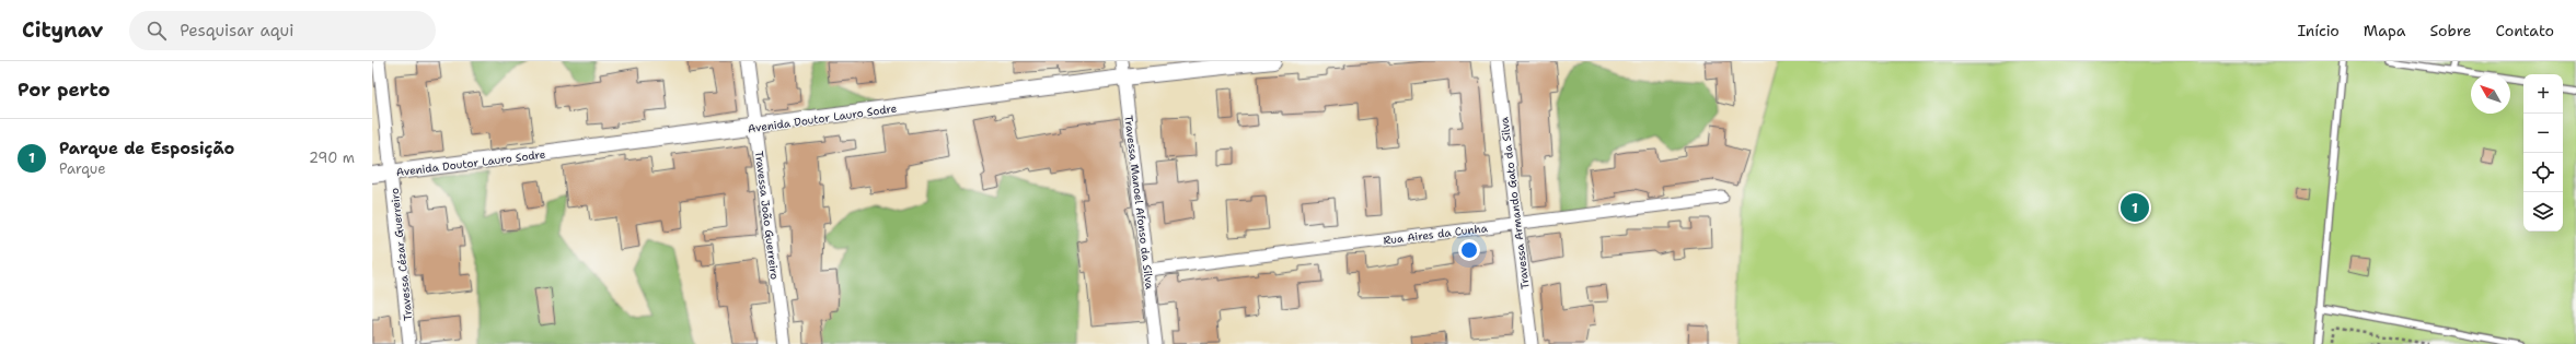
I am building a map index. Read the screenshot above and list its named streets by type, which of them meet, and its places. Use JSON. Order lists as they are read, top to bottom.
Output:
{
  "streets": {
    "street": [
      "Avenida Doutor Lauro Sodre",
      "Travessa Manoel Afonso da Silva",
      "Travessa Armando Gato da Silva",
      "Travessa João Guerreiro",
      "Rua Aires da Cunha",
      "Travessa Cézar Guerreiro"
    ]
  },
  "crossings": [
    ["Avenida Doutor Lauro Sodre", "Travessa Manoel Afonso da Silva"],
    ["Avenida Doutor Lauro Sodre", "Travessa João Guerreiro"],
    ["Avenida Doutor Lauro Sodre", "Travessa Cézar Guerreiro"],
    ["Travessa Manoel Afonso da Silva", "Rua Aires da Cunha"],
    ["Travessa Armando Gato da Silva", "Rua Aires da Cunha"]
  ],
  "north": "top left",
  "page": {
    "header": "Citynav",
    "search": "Pesquisar aqui",
    "nav": [
      "Início",
      "Mapa",
      "Sobre",
      "Contato"
    ],
    "heading": "Por perto",
    "map_buttons": ["+", "−"],
    "list": [
      {
        "mark": "1",
        "name": "Parque de Esposição",
        "note": "Parque",
        "value": "290 m"
      }
    ],
    "pins": "1"
  }
}
